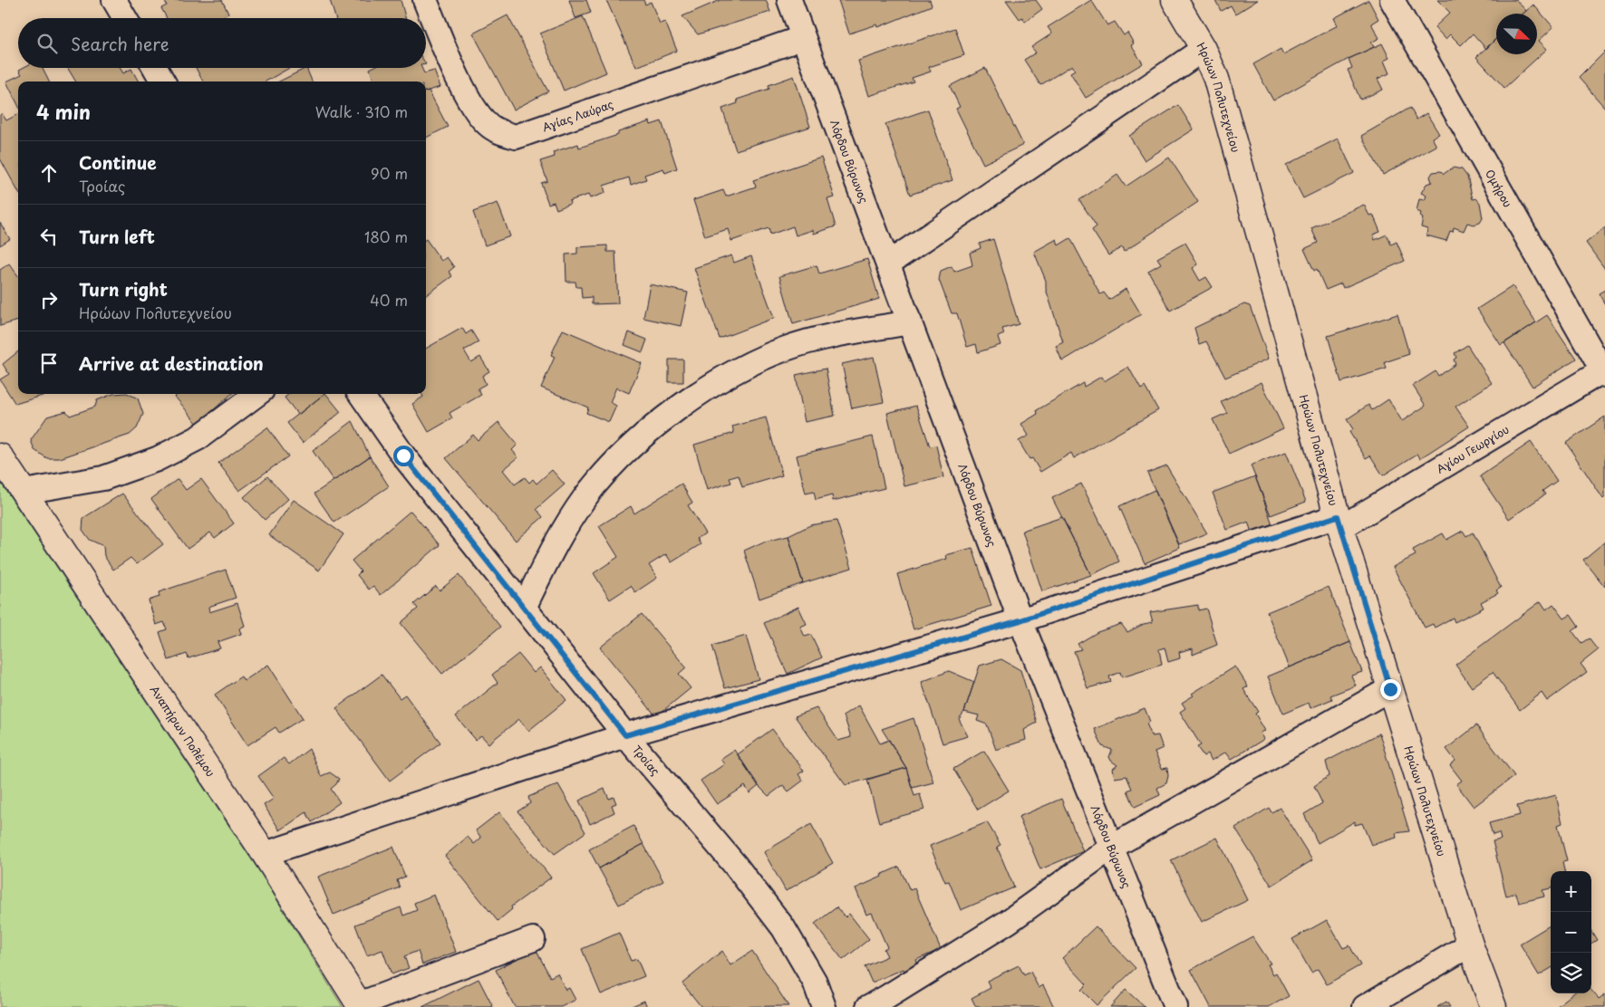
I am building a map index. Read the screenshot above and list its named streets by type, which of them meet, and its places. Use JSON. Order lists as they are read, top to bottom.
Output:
{
  "streets": {
    "street": [
      "Ηρώων Πολυτεχνείου",
      "Αγίας Λαύρας",
      "Λόρδου Βύρωνος",
      "Ομήρου",
      "Αγίου Γεωργίου",
      "Αναπήρων Πολέμου",
      "Τροίας"
    ]
  },
  "crossings": [
    ["Ηρώων Πολυτεχνείου", "Αγίου Γεωργίου"],
    ["Αγίας Λαύρας", "Λόρδου Βύρωνος"],
    ["Λόρδου Βύρωνος", "Αγίου Γεωργίου"],
    ["Ομήρου", "Αγίου Γεωργίου"],
    ["Αγίου Γεωργίου", "Αναπήρων Πολέμου"],
    ["Αγίου Γεωργίου", "Τροίας"]
  ],
  "north": "bottom right",
  "page": {
    "search": "Search here",
    "heading": ["4 min", "Walk · 310 m"],
    "list": [
      ["Continue", "Τροίας", "90 m"],
      ["Turn left", "180 m"],
      ["Turn right", "Ηρώων Πολυτεχνείου", "40 m"],
      "Arrive at destination"
    ],
    "map_buttons": ["+", "−"]
  }
}
